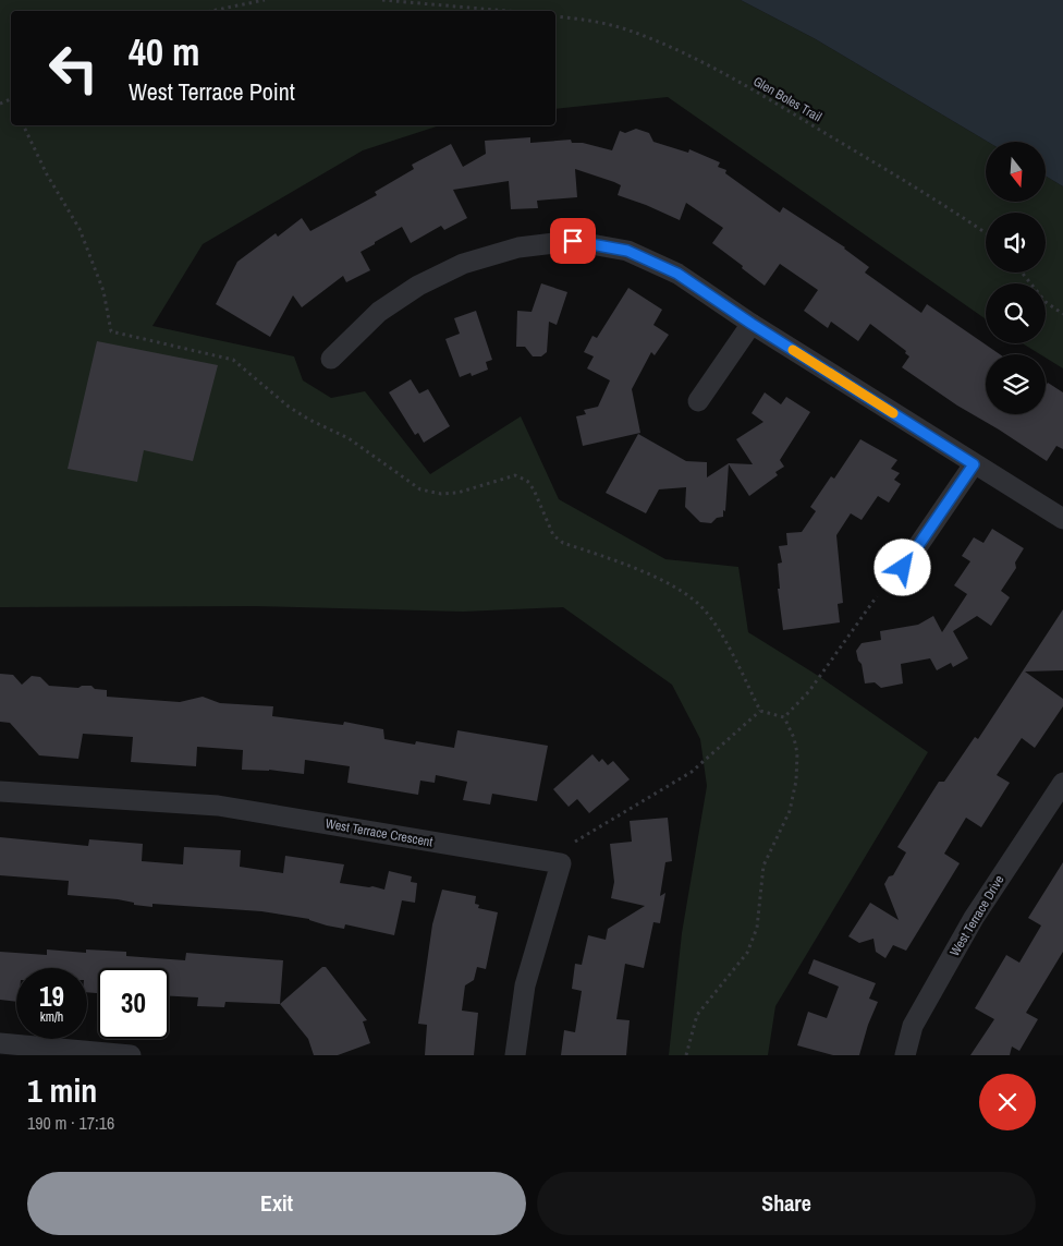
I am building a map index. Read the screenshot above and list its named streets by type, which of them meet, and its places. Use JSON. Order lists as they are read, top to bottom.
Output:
{
  "streets": {
    "street": ["West Terrace Crescent", "West Terrace Drive"],
    "path": ["Glen Boles Trail"]
  },
  "north": "bottom",
  "page": {
    "turn": ["40 m", "West Terrace Point"],
    "speed": "19 km/h",
    "limit": "30",
    "heading": ["1 min", "190 m · 17:16"],
    "buttons": ["Exit", "Share"]
  }
}
